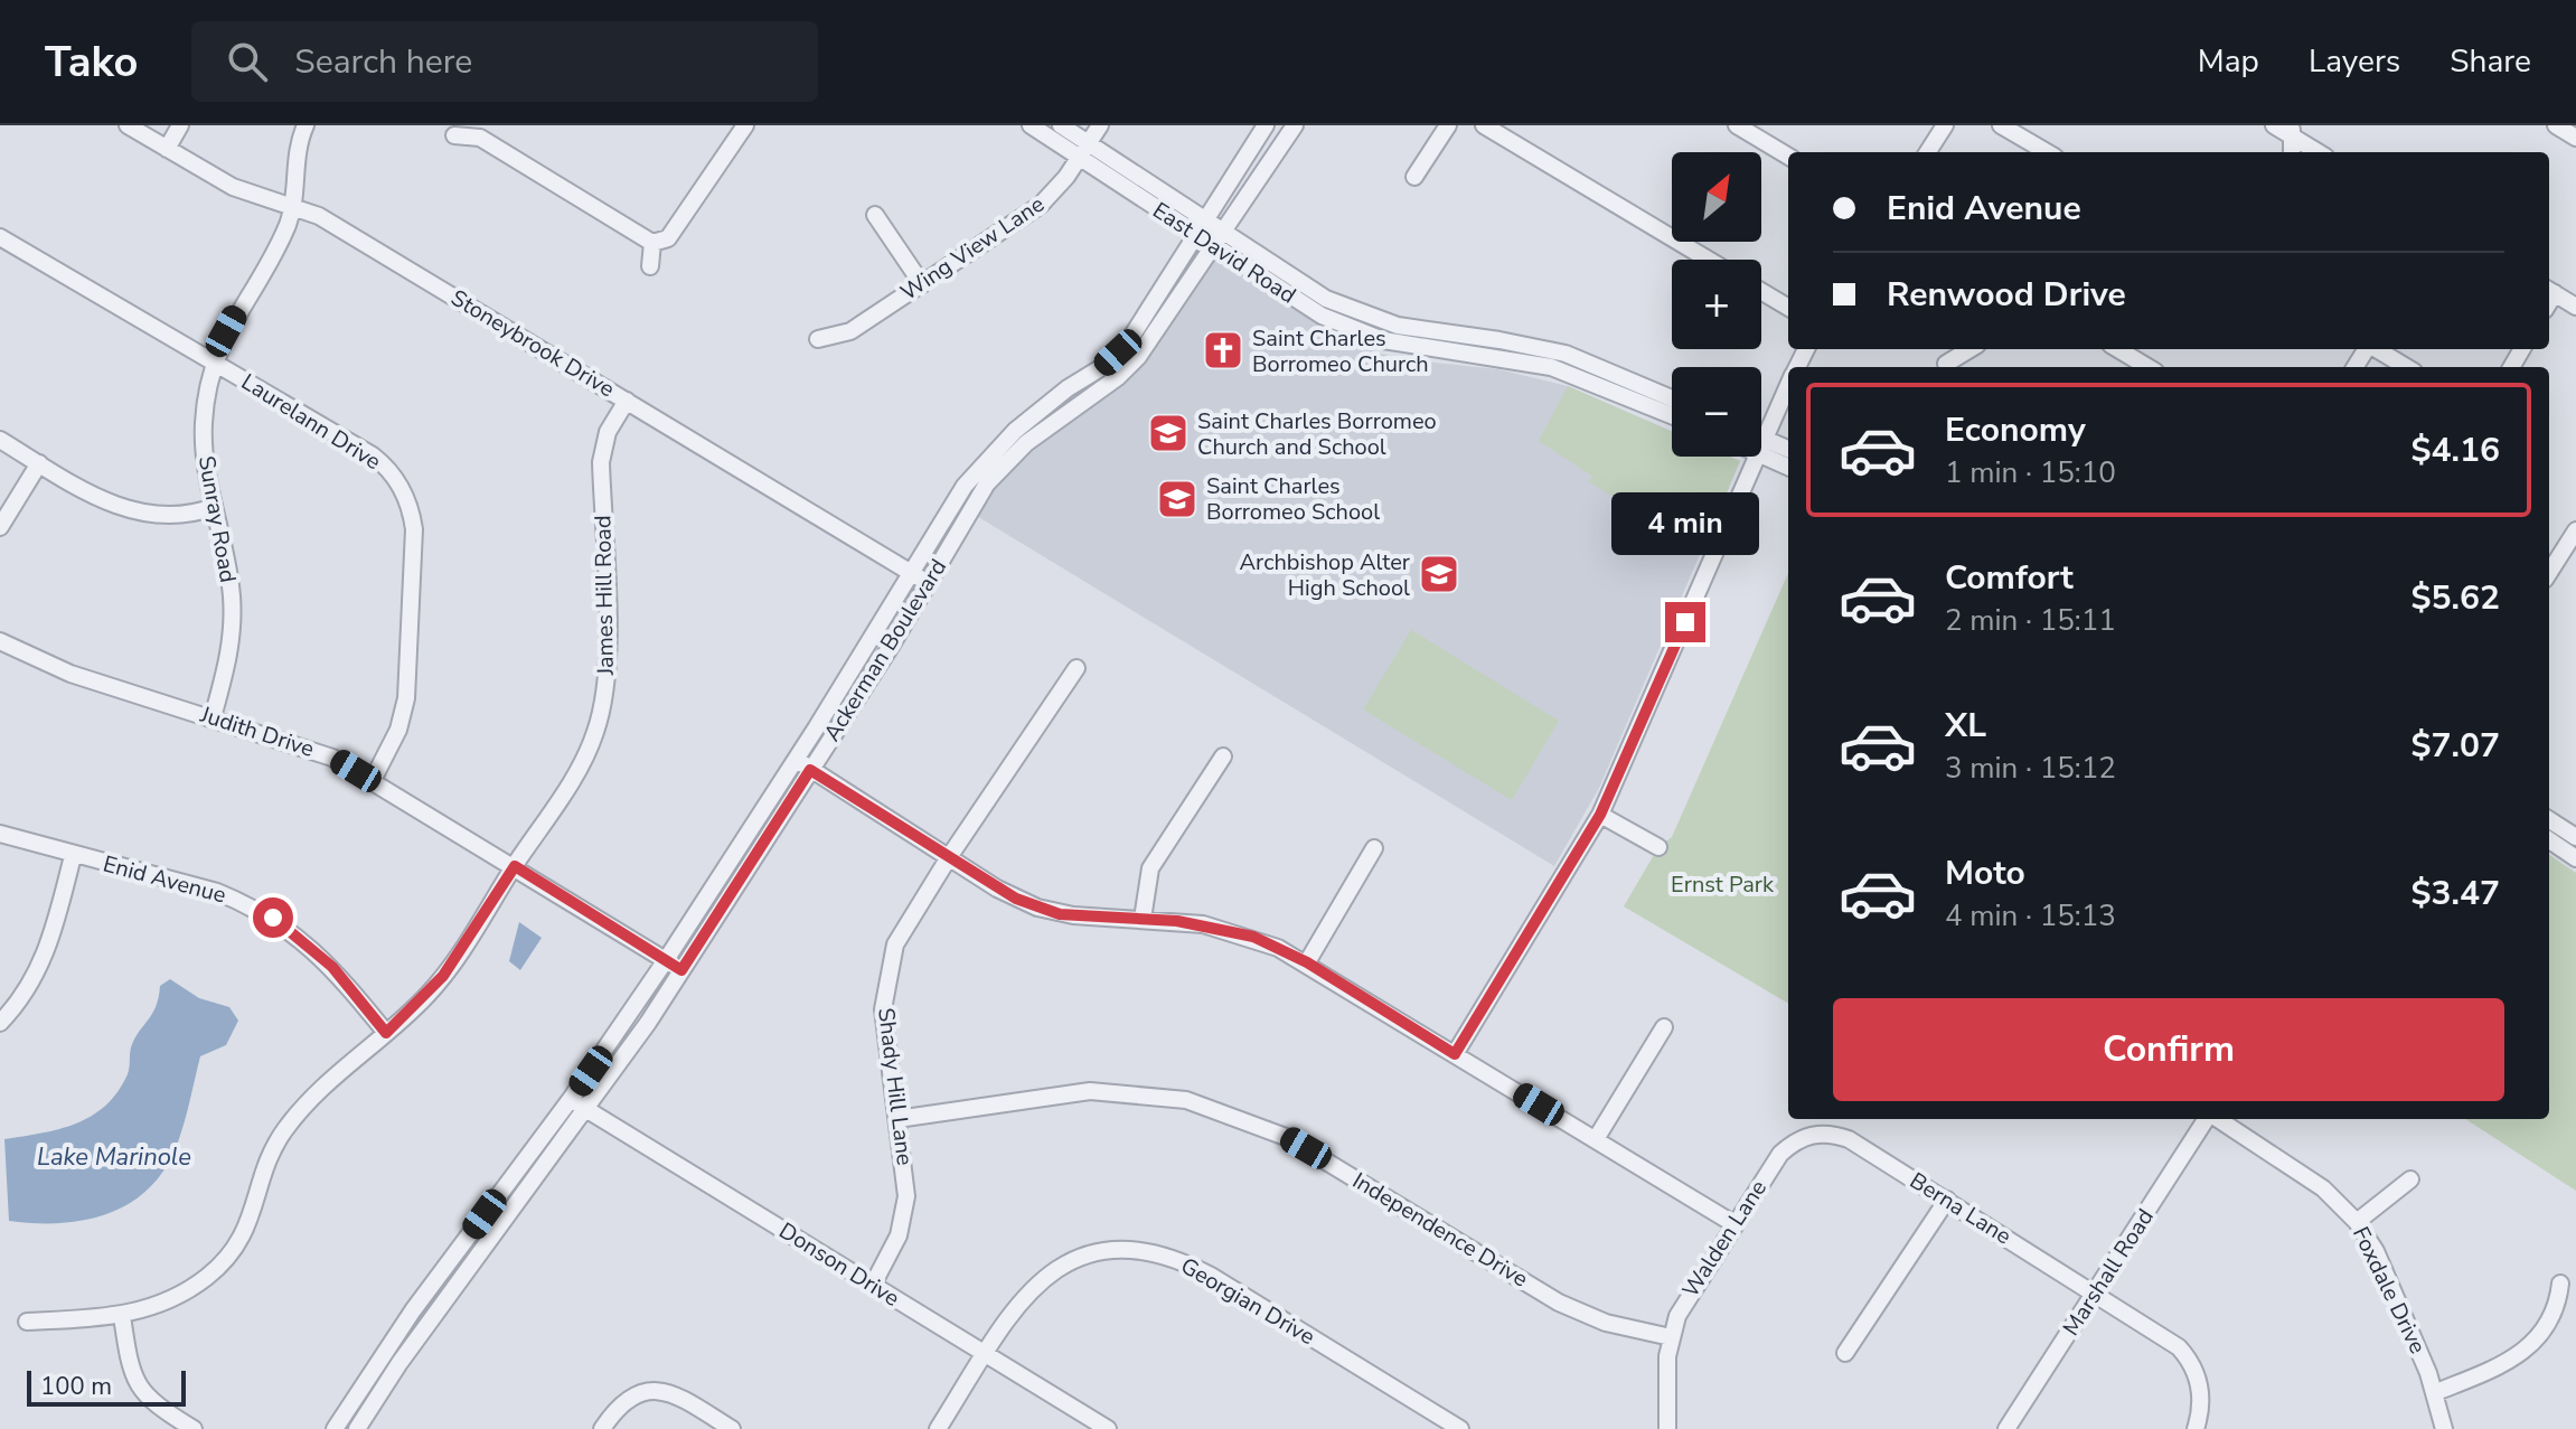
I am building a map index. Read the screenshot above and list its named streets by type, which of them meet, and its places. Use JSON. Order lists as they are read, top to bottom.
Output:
{
  "streets": {
    "street": [
      "Wing View Lane",
      "East David Road",
      "Stoneybrook Drive",
      "Laurelann Drive",
      "Sunray Road",
      "James Hill Road",
      "Ackerman Boulevard",
      "Judith Drive",
      "Enid Avenue",
      "Shady Hill Lane",
      "Berna Lane",
      "Independence Drive",
      "Walden Lane",
      "Donson Drive",
      "Marshall Road",
      "Foxdale Drive",
      "Georgian Drive"
    ]
  },
  "crossings": [
    ["Wing View Lane", "East David Road"],
    ["East David Road", "Ackerman Boulevard"],
    ["Stoneybrook Drive", "Sunray Road"],
    ["Stoneybrook Drive", "James Hill Road"],
    ["Stoneybrook Drive", "Ackerman Boulevard"],
    ["Laurelann Drive", "Sunray Road"],
    ["Laurelann Drive", "Judith Drive"],
    ["Sunray Road", "Judith Drive"],
    ["James Hill Road", "Judith Drive"],
    ["James Hill Road", "Enid Avenue"],
    ["Ackerman Boulevard", "Judith Drive"],
    ["Ackerman Boulevard", "Donson Drive"],
    ["Shady Hill Lane", "Independence Drive"],
    ["Shady Hill Lane", "Donson Drive"],
    ["Berna Lane", "Walden Lane"],
    ["Berna Lane", "Marshall Road"],
    ["Independence Drive", "Walden Lane"],
    ["Donson Drive", "Georgian Drive"]
  ],
  "water": ["Lake Marinole"],
  "parks": ["Ernst Park"],
  "places": {
    "church": ["Saint Charles Borromeo Church"],
    "school or university": ["Saint Charles Borromeo Church and School", "Saint Charles Borromeo School", "Archbishop Alter High School"]
  },
  "scale_bar": "100 m",
  "north": "top right",
  "page": {
    "header": "Tako",
    "search": "Search here",
    "nav": ["Map", "Layers", "Share"],
    "map_buttons": ["+", "−"],
    "banner": ["Enid Avenue", "Renwood Drive"],
    "list": [
      {
        "name": "Economy",
        "note": "1 min · 15:10",
        "value": "$4.16"
      },
      {
        "name": "Comfort",
        "note": "2 min · 15:11",
        "value": "$5.62"
      },
      {
        "name": "XL",
        "note": "3 min · 15:12",
        "value": "$7.07"
      },
      {
        "name": "Moto",
        "note": "4 min · 15:13",
        "value": "$3.47"
      }
    ],
    "bubble": "4 min",
    "buttons": "Confirm",
    "scale": "100 m"
  }
}
